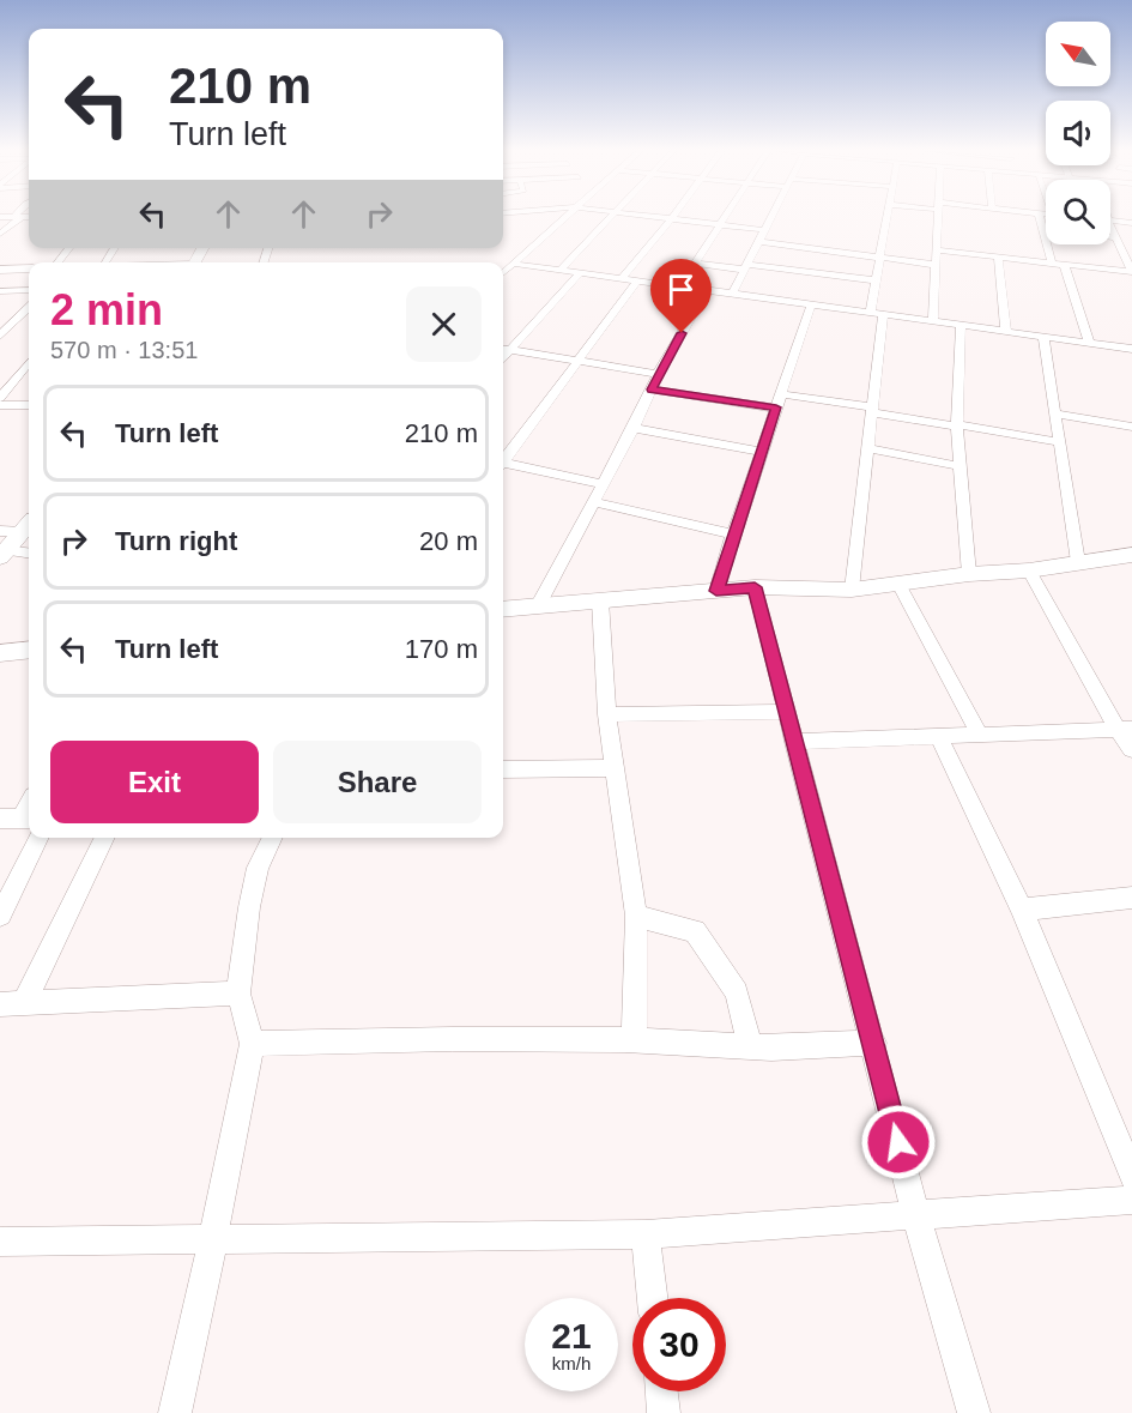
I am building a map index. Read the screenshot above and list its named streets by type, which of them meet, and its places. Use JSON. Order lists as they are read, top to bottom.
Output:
{
  "north": "top left",
  "page": {
    "turn": ["210 m", "Turn left"],
    "heading": ["2 min", "570 m · 13:51"],
    "list": [
      {
        "name": "Turn left",
        "value": "210 m"
      },
      {
        "name": "Turn right",
        "value": "20 m"
      },
      {
        "name": "Turn left",
        "value": "170 m"
      }
    ],
    "buttons": ["Exit", "Share"],
    "speed": "21 km/h",
    "limit": "30"
  }
}
